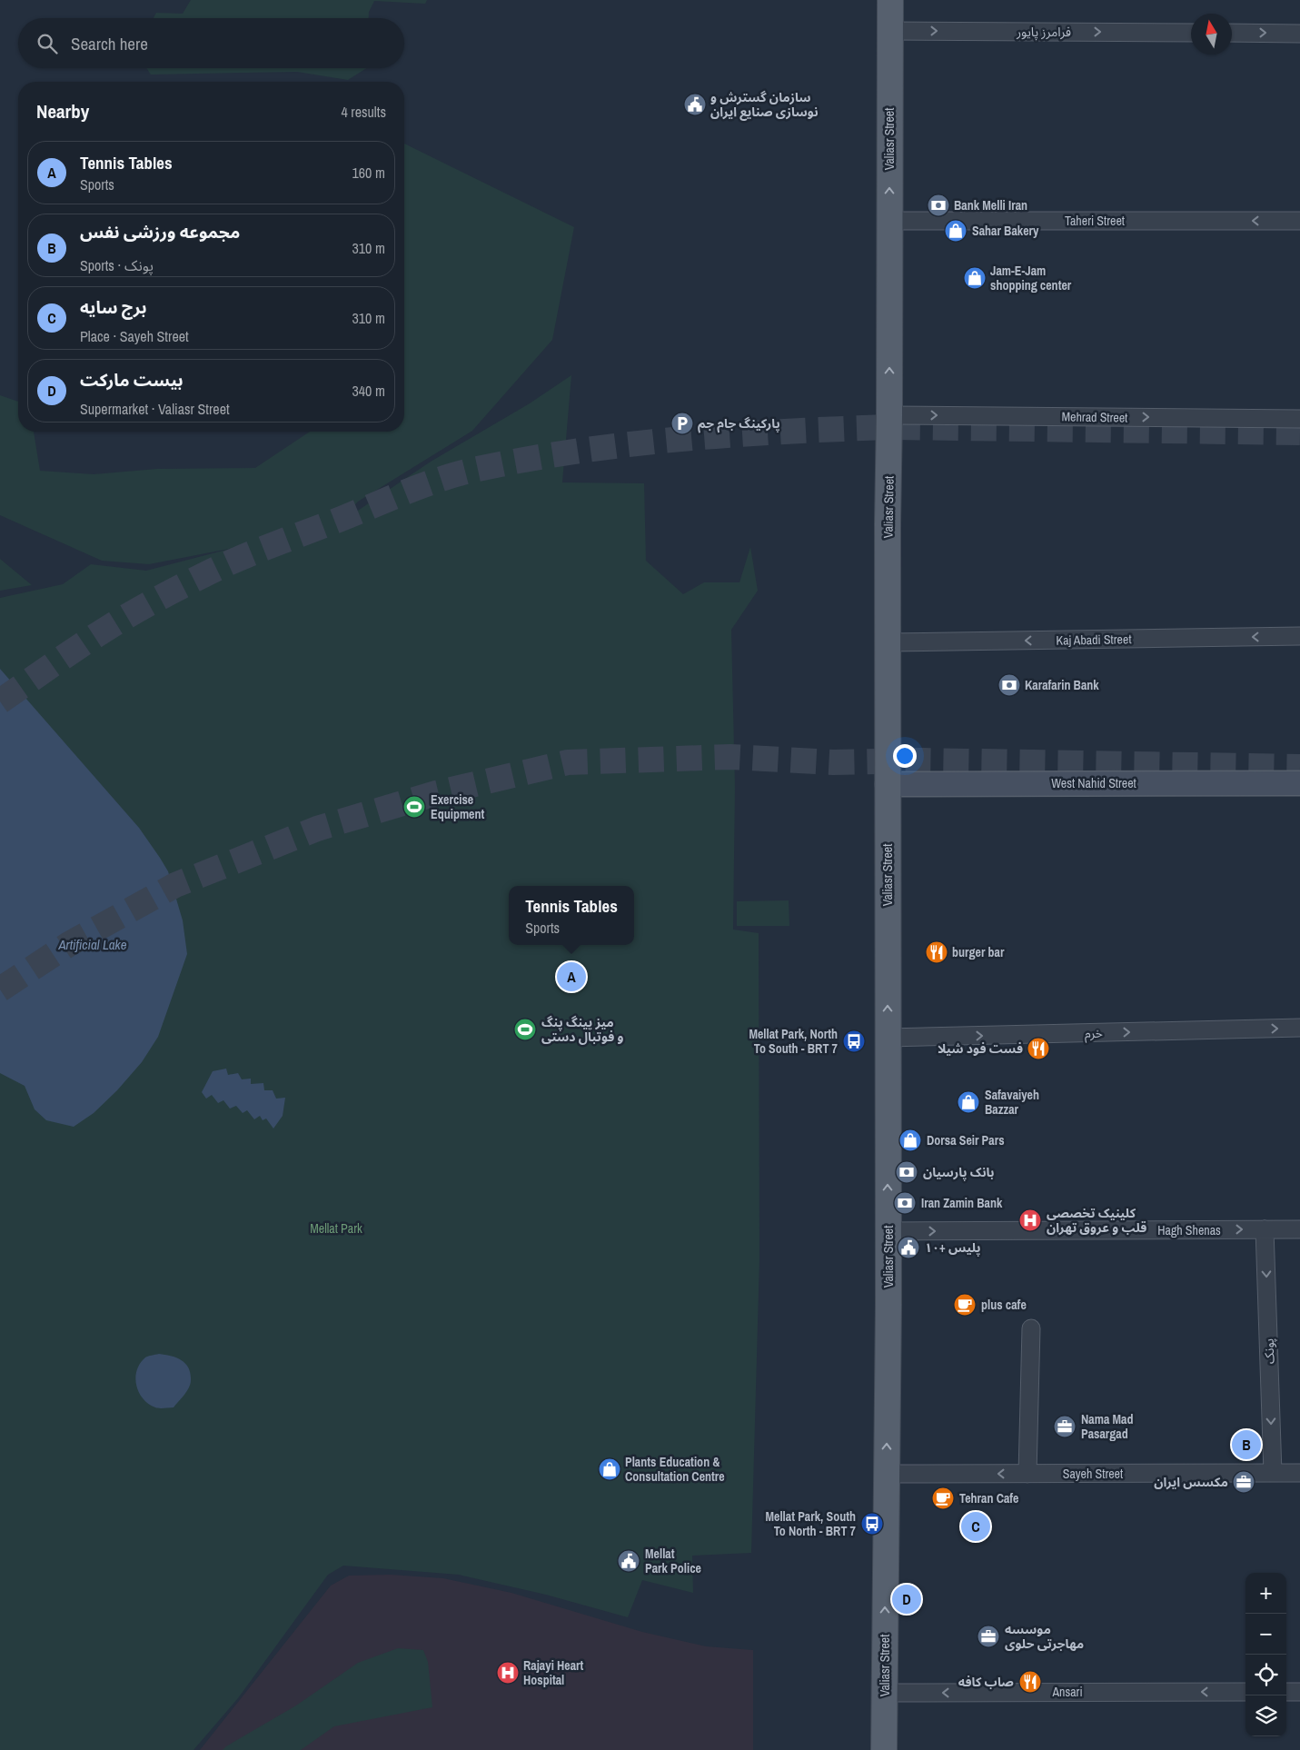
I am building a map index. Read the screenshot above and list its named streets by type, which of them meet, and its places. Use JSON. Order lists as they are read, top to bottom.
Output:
{
  "streets": {
    "main road": ["Valiasr Street", "West Nahid Street"],
    "street": [
      "فرامرز پایور",
      "Taheri Street",
      "Mehrad Street",
      "Kaj Abadi Street",
      "خرم",
      "Hagh Shenas",
      "پونک",
      "Sayeh Street",
      "Ansari"
    ]
  },
  "crossings": [
    ["فرامرز پایور", "Valiasr Street"],
    ["Valiasr Street", "Taheri Street"],
    ["Valiasr Street", "Mehrad Street"],
    ["Valiasr Street", "Kaj Abadi Street"],
    ["Valiasr Street", "West Nahid Street"],
    ["Valiasr Street", "خرم"],
    ["Valiasr Street", "Hagh Shenas"],
    ["Valiasr Street", "Sayeh Street"],
    ["Valiasr Street", "Ansari"],
    ["Hagh Shenas", "پونک"],
    ["پونک", "Sayeh Street"]
  ],
  "one_way": [
    "فرامرز پایور",
    "Valiasr Street",
    "Taheri Street",
    "Mehrad Street",
    "Kaj Abadi Street",
    "خرم",
    "Hagh Shenas",
    "پونک",
    "Ansari"
  ],
  "water": ["Artificial Lake"],
  "parks": ["Mellat Park"],
  "places": {
    "public building": ["سازمان گسترش و نوسازی صنایع ایران", "پلیس +۱۰", "Mellat Park Police"],
    "bank": [
      "Bank Melli Iran",
      "Karafarin Bank",
      "بانک پارسیان",
      "Iran Zamin Bank"
    ],
    "shop": [
      "Sahar Bakery",
      "Jam-E-Jam shopping center",
      "Safavaiyeh Bazzar",
      "Dorsa Seir Pars",
      "Plants Education & Consultation Centre"
    ],
    "parking": ["پارکینگ جام جم"],
    "sports": ["Exercise Equipment", "میز پینگ پنگ و فوتبال دستی"],
    "restaurant": ["burger bar", "فست فود شیلا", "صاب کافه"],
    "bus stop": ["Mellat Park, North To South - BRT 7", "Mellat Park, South To North - BRT 7"],
    "hospital": ["کلینیک تخصصی قلب و عروق تهران", "Rajayi Heart Hospital"],
    "cafe": ["plus cafe", "Tehran Cafe"],
    "office": ["Nama Mad Pasargad", "مکسس ایران", "موسسه مهاجرتی حلوی"]
  },
  "north": "top",
  "page": {
    "search": "Search here",
    "heading": ["Nearby", "4 results"],
    "list": [
      {
        "mark": "A",
        "name": "Tennis Tables",
        "note": "Sports",
        "value": "160 m"
      },
      {
        "mark": "B",
        "name": "مجموعه ورزشی نفس",
        "note": "Sports · پونک",
        "value": "310 m"
      },
      {
        "mark": "C",
        "name": "برج سایه",
        "note": "Place · Sayeh Street",
        "value": "310 m"
      },
      {
        "mark": "D",
        "name": "بیست مارکت",
        "note": "Supermarket · Valiasr Street",
        "value": "340 m"
      }
    ],
    "popup": ["Tennis Tables", "Sports"],
    "pins": [
      "A",
      "B",
      "C",
      "D"
    ],
    "map_buttons": ["+", "−"]
  }
}
